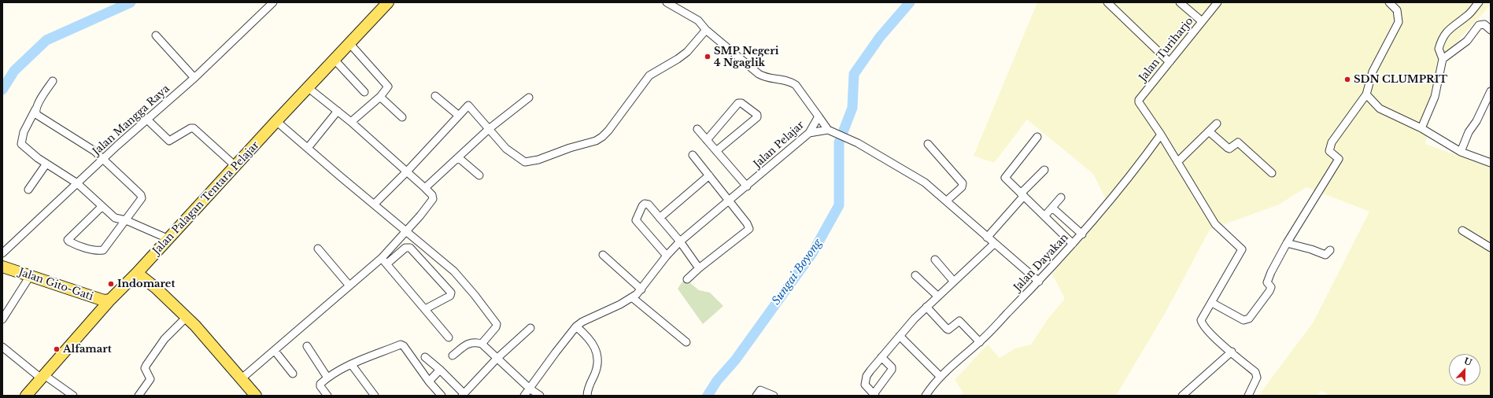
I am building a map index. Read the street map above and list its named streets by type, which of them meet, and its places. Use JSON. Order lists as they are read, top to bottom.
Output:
{
  "streets": {
    "main road": ["Jalan Palagan Tentara Pelajar", "Jalan Gito-Gati"],
    "street": [
      "Jalan Turiharjo",
      "Jalan Mangga Raya",
      "Jalan Pelajar",
      "Jalan Dayakan"
    ]
  },
  "crossings": [
    ["Jalan Turiharjo", "Jalan Dayakan"],
    ["Jalan Palagan Tentara Pelajar", "Jalan Gito-Gati"]
  ],
  "water": ["Sungai Boyong"],
  "places": [
    "SMP Negeri 4 Ngaglik",
    "SDN CLUMPRIT",
    "Indomaret",
    "Alfamart"
  ],
  "north": "top"
}
